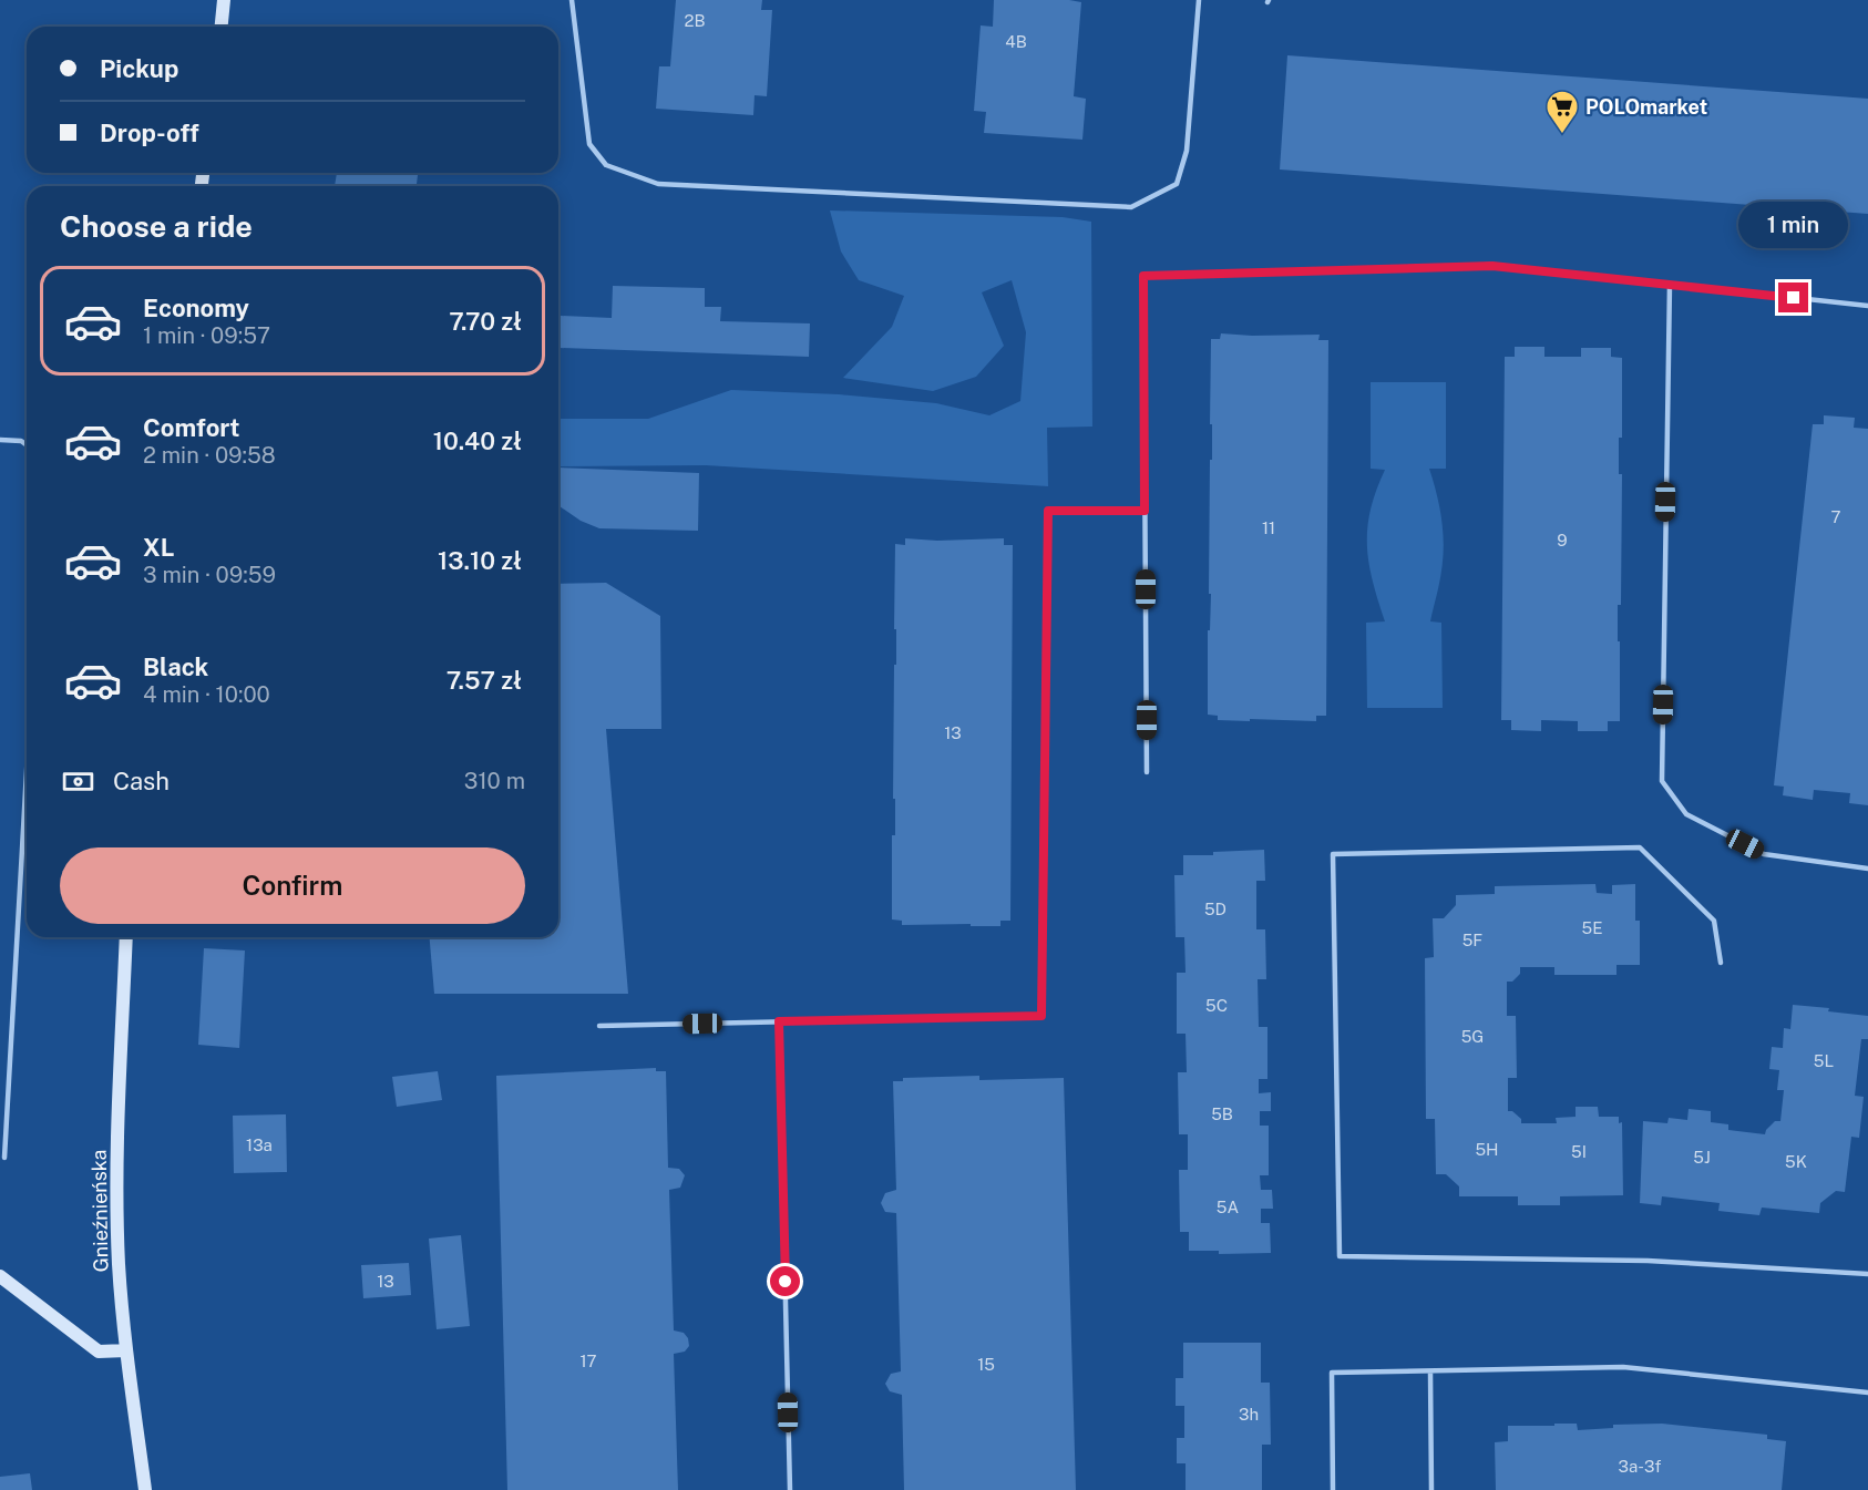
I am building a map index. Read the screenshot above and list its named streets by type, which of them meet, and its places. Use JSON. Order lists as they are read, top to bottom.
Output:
{
  "streets": {
    "street": ["Gnieźnieńska"]
  },
  "places": {
    "supermarket": ["POLOmarket"]
  },
  "house_numbers": [
    "2B",
    "4B",
    "7",
    "11",
    "9",
    "13",
    "5D",
    "5E",
    "5F",
    "5C",
    "5G",
    "5L",
    "5B",
    "13a",
    "5H",
    "5I",
    "5J",
    "5K",
    "5A",
    "13",
    "17",
    "15",
    "3h",
    "3a-3f"
  ],
  "page": {
    "banner": ["Pickup", "Drop-off"],
    "heading": "Choose a ride",
    "bubble": "1 min",
    "list": [
      {
        "name": "Economy",
        "note": "1 min · 09:57",
        "value": "7.70 zł"
      },
      {
        "name": "Comfort",
        "note": "2 min · 09:58",
        "value": "10.40 zł"
      },
      {
        "name": "XL",
        "note": "3 min · 09:59",
        "value": "13.10 zł"
      },
      {
        "name": "Black",
        "note": "4 min · 10:00",
        "value": "7.57 zł"
      }
    ],
    "pay": ["Cash", "310 m"],
    "buttons": "Confirm"
  }
}
